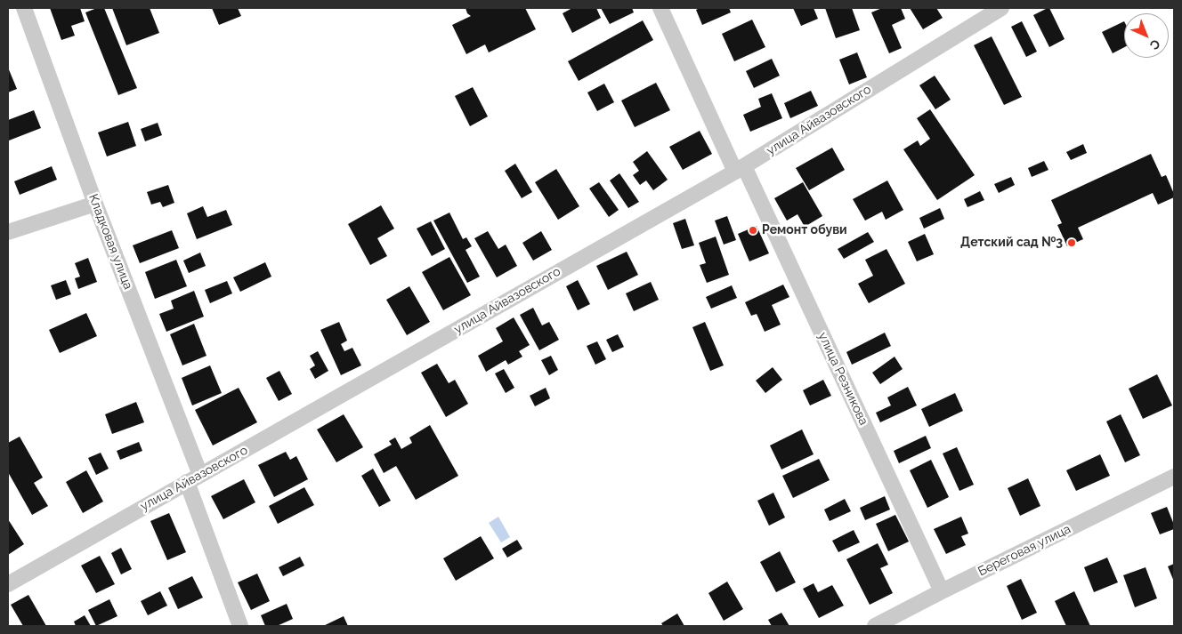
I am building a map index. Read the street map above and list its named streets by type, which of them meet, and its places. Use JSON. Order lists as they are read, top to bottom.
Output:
{
  "streets": {
    "street": [
      "улица Айвазовского",
      "Кладковая улица",
      "улица Резникова",
      "Береговая улица"
    ]
  },
  "crossings": [
    ["улица Айвазовского", "Кладковая улица"],
    ["улица Айвазовского", "улица Резникова"],
    ["улица Резникова", "Береговая улица"]
  ],
  "places": ["Ремонт обуви", "Детский сад №3"],
  "north": "bottom right"
}
